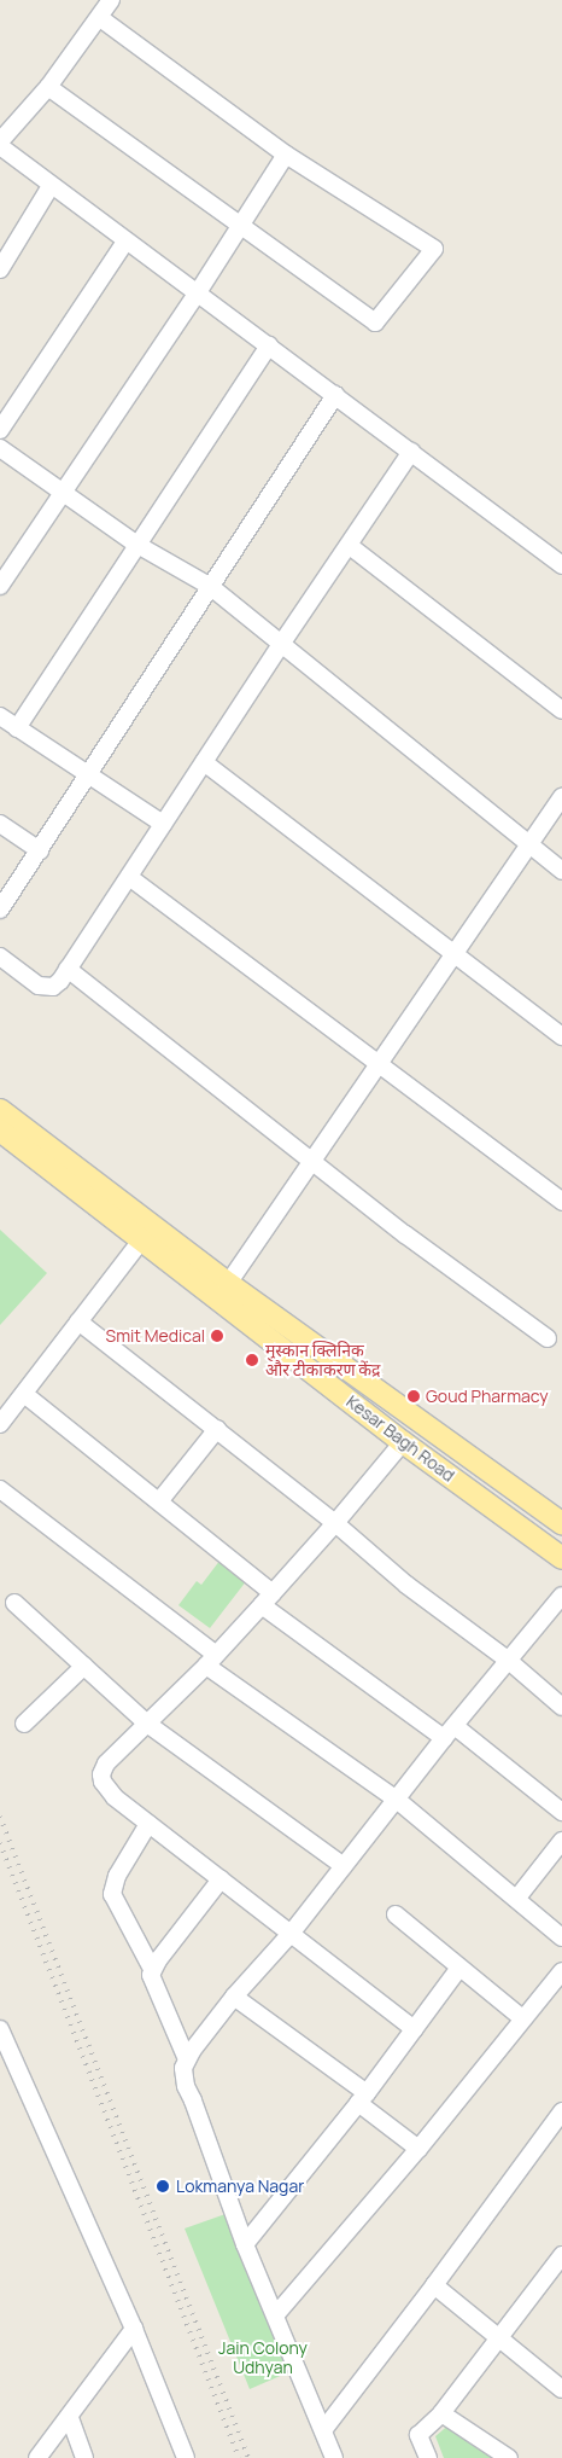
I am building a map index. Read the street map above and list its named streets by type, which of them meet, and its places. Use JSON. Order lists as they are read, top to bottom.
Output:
{
  "streets": {
    "main road": ["Kesar Bagh Road"]
  },
  "parks": ["Jain Colony Udhyan"],
  "places": [
    "Smit Medical",
    "मुस्कान क्लिनिक और टीकाकरण केंद्र",
    "Goud Pharmacy",
    "Lokmanya Nagar"
  ]
}
